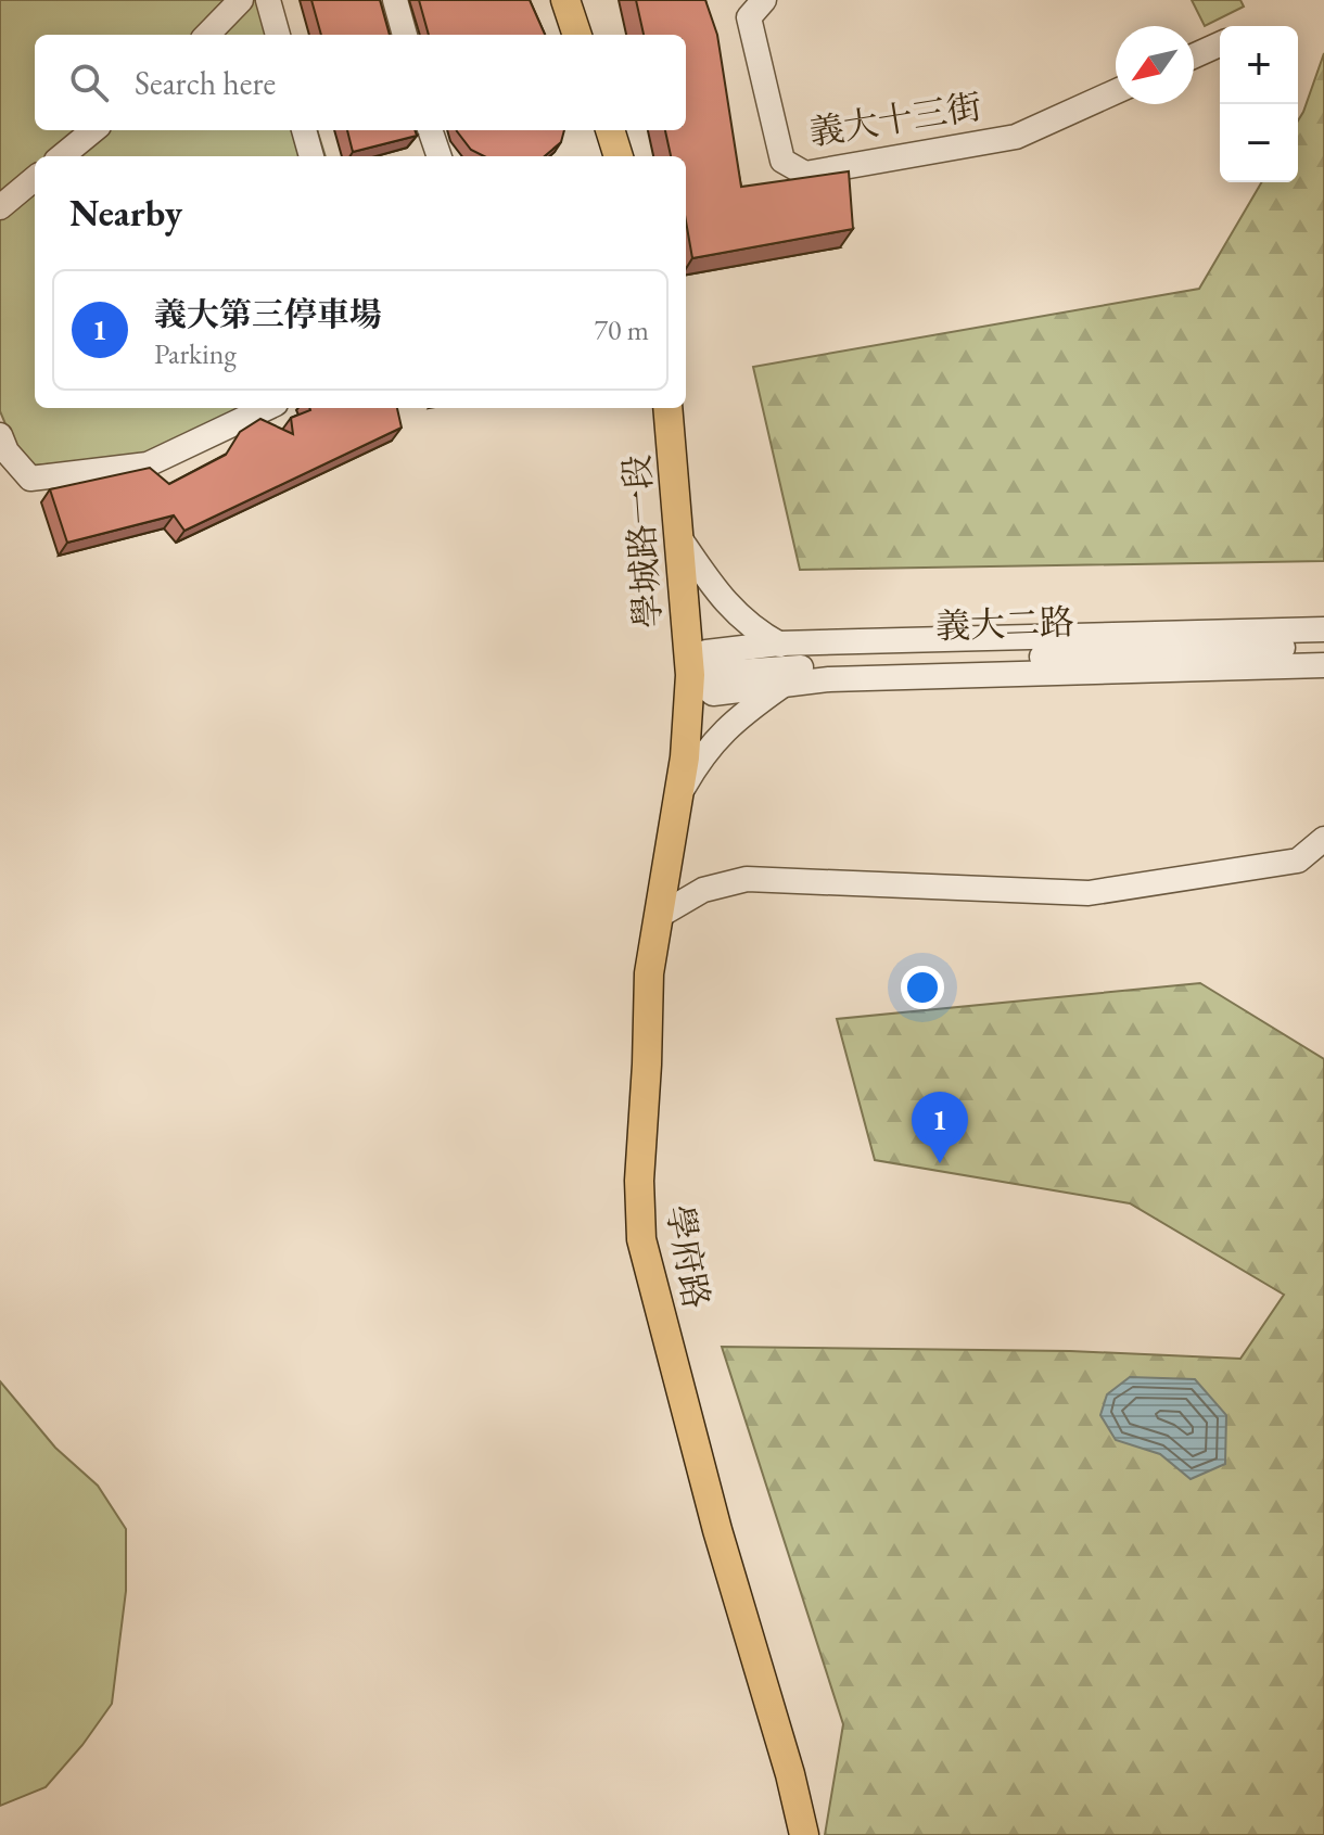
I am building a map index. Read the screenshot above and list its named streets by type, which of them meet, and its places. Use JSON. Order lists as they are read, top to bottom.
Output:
{
  "streets": {
    "main road": ["學城路一段", "學府路"],
    "street": ["義大十三街", "義大二路"]
  },
  "crossings": [
    ["學城路一段", "義大二路"],
    ["學城路一段", "學府路"],
    ["義大二路", "學府路"]
  ],
  "north": "bottom left",
  "page": {
    "map_buttons": ["+", "−"],
    "search": "Search here",
    "heading": "Nearby",
    "list": [
      {
        "mark": "1",
        "name": "義大第三停車場",
        "note": "Parking",
        "value": "70 m"
      }
    ],
    "pins": "1"
  }
}
